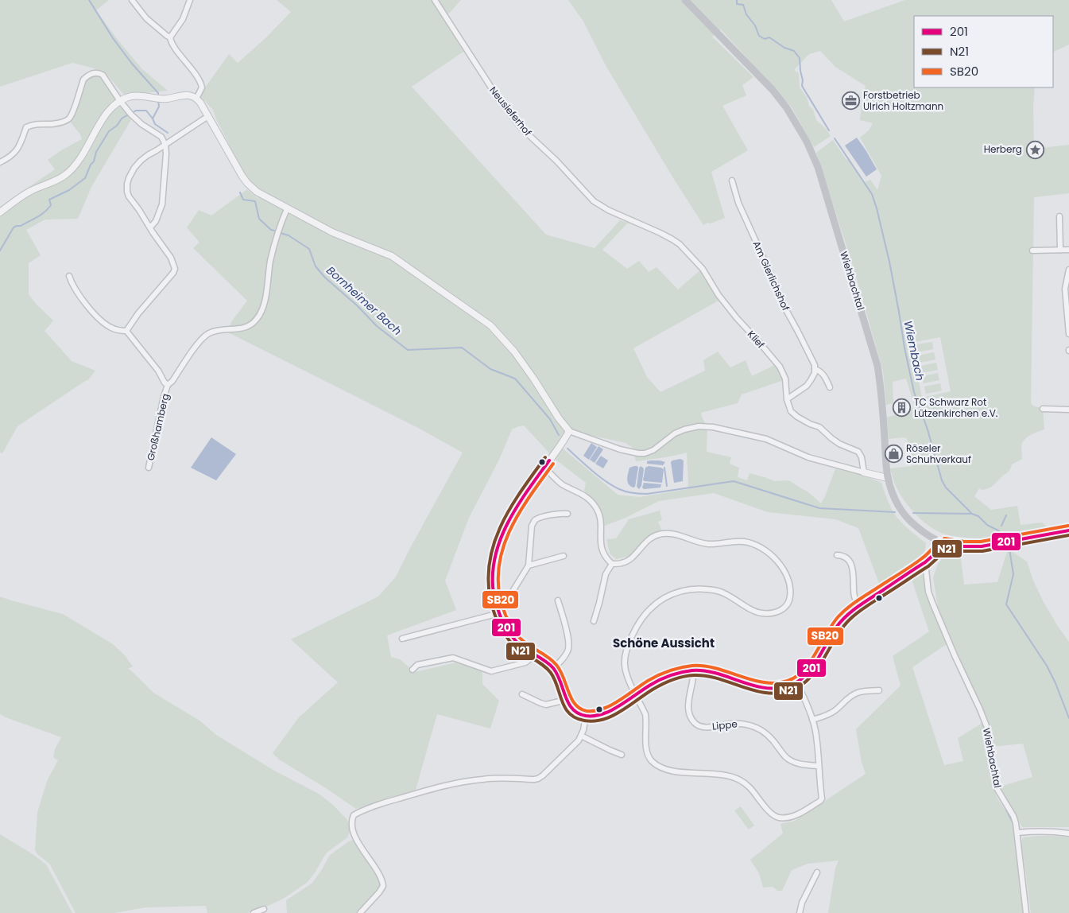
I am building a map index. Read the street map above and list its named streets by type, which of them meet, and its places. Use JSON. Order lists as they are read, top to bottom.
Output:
{
  "streets": {
    "main road": ["Wiehbachtal"],
    "street": [
      "Neusieferhof",
      "Am Gierlichshof",
      "Klief",
      "Großhamberg",
      "Lippe"
    ]
  },
  "crossings": [
    ["Neusieferhof", "Klief"]
  ],
  "districts": ["Schöne Aussicht"],
  "water": ["Bornheimer Bach", "Wiembach"],
  "places": {
    "office": ["Forstbetrieb Ulrich Holtzmann"],
    "place": ["Herberg"],
    "building": ["TC Schwarz Rot Lützenkirchen e.V."],
    "shop": ["Röseler Schuhverkauf"]
  },
  "lines": ["transit line N21", "transit line 201", "transit line SB20"],
  "legend": ["201", "N21", "SB20"]
}
